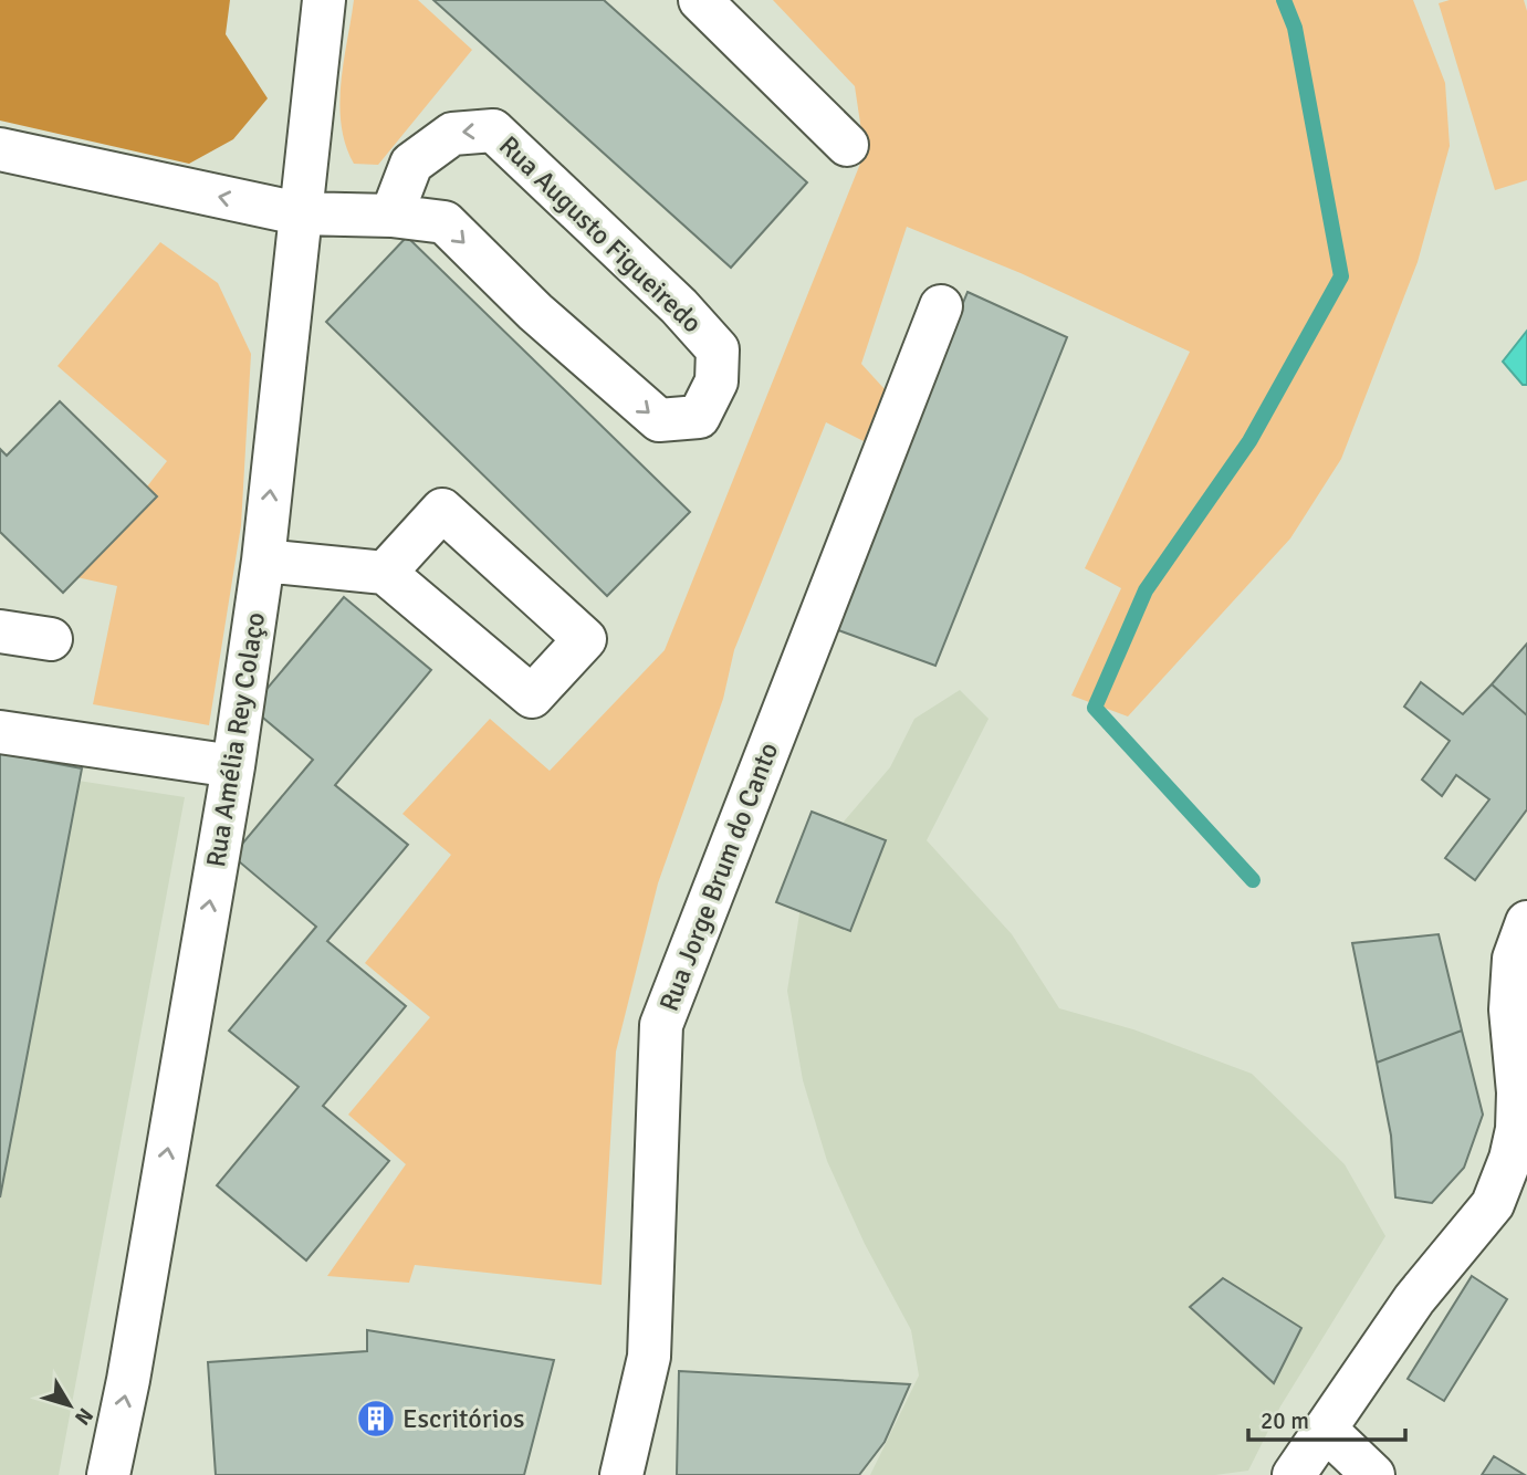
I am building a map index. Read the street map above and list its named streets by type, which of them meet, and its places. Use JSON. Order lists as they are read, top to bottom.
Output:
{
  "streets": {
    "street": ["Rua Augusto Figueiredo", "Rua Amélia Rey Colaço", "Rua Jorge Brum do Canto"]
  },
  "one_way": ["Rua Amélia Rey Colaço"],
  "places": {
    "building": ["Escritórios"]
  },
  "scale_bar": "20 m",
  "north": "bottom right"
}
